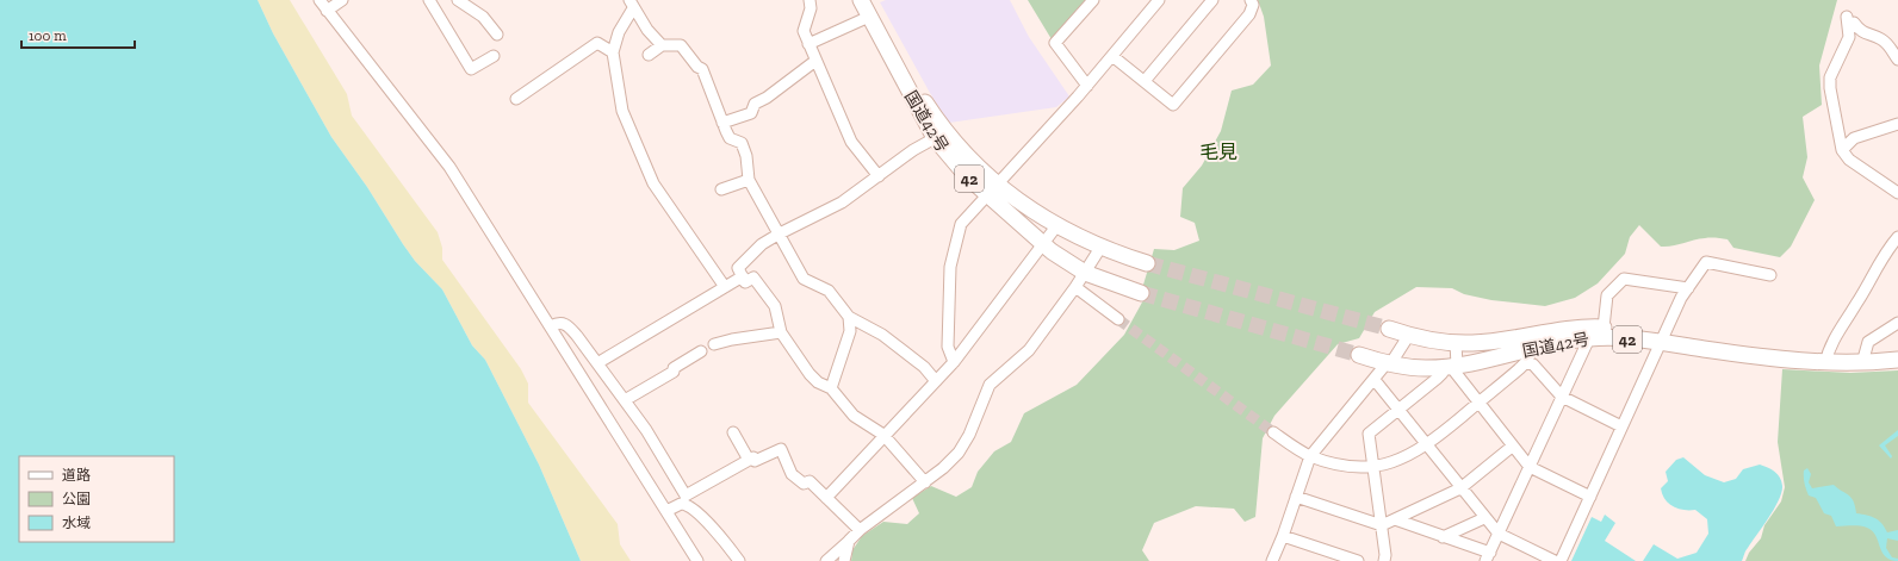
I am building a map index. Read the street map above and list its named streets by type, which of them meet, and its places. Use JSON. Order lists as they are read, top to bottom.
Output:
{
  "streets": {
    "highway": ["国道42号", "42"]
  },
  "districts": ["毛見"],
  "legend": ["道路", "公園", "水域"],
  "scale_bar": "100 m"
}
